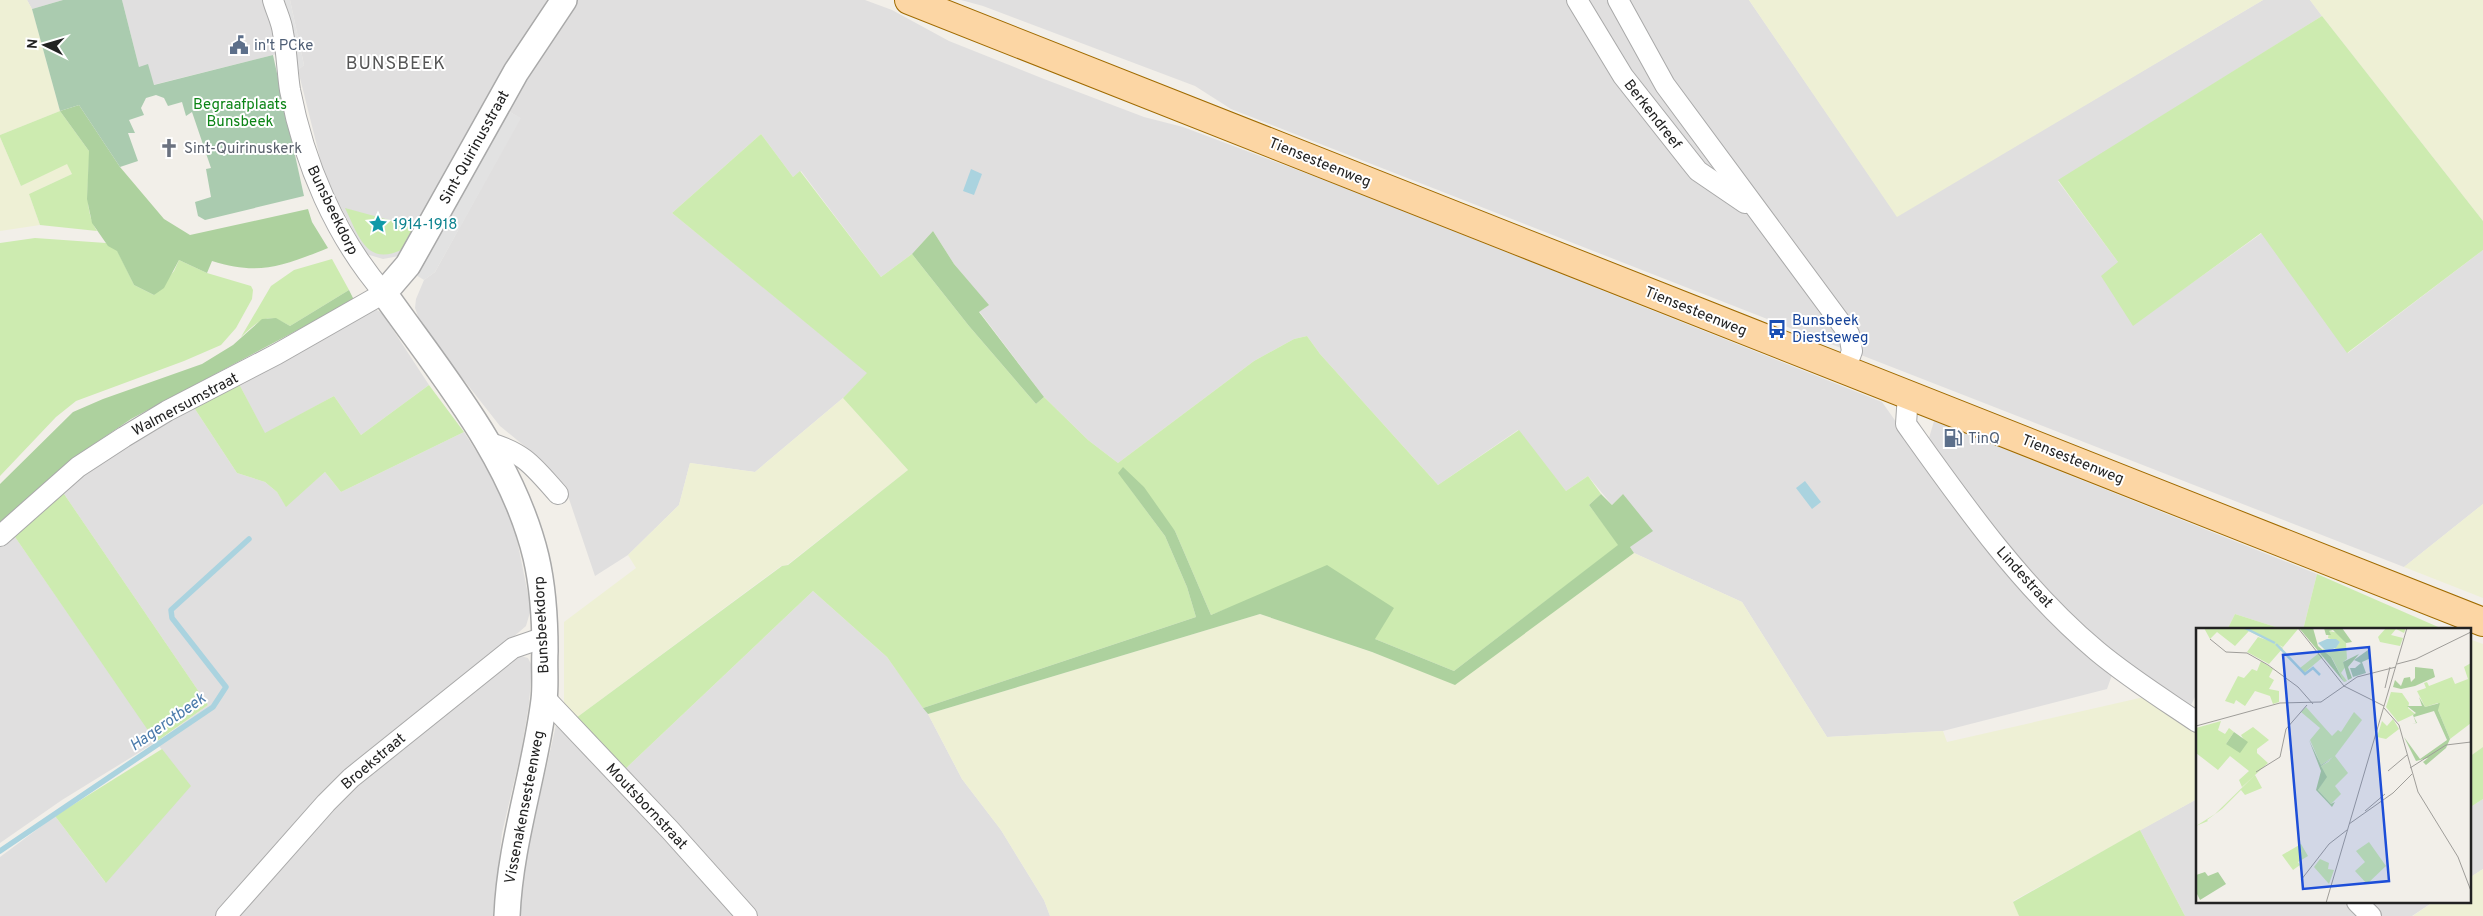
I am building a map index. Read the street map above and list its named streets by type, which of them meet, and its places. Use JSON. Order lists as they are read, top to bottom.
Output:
{
  "streets": {
    "main road": ["Tiensesteenweg"],
    "street": [
      "Berkendreef",
      "Sint-Quirinusstraat",
      "Bunsbeekdorp",
      "Walmersumstraat",
      "Lindestraat",
      "Broekstraat",
      "Moutsbornstraat",
      "Vissenakensesteenweg"
    ]
  },
  "crossings": [
    ["Berkendreef", "Tiensesteenweg"],
    ["Sint-Quirinusstraat", "Bunsbeekdorp"],
    ["Sint-Quirinusstraat", "Walmersumstraat"],
    ["Tiensesteenweg", "Lindestraat"],
    ["Bunsbeekdorp", "Walmersumstraat"],
    ["Bunsbeekdorp", "Broekstraat"],
    ["Bunsbeekdorp", "Moutsbornstraat"],
    ["Bunsbeekdorp", "Vissenakensesteenweg"],
    ["Moutsbornstraat", "Vissenakensesteenweg"]
  ],
  "districts": ["BUNSBEEK"],
  "water": ["Hagerotbeek"],
  "parks": ["Begraafplaats Bunsbeek"],
  "places": {
    "public building": ["in't PCke"],
    "church": ["Sint-Quirinuskerk"],
    "place": ["1914-1918"],
    "bus stop": ["Bunsbeek Diestseweg"],
    "fuel station": ["TinQ"]
  },
  "north": "left"
}
